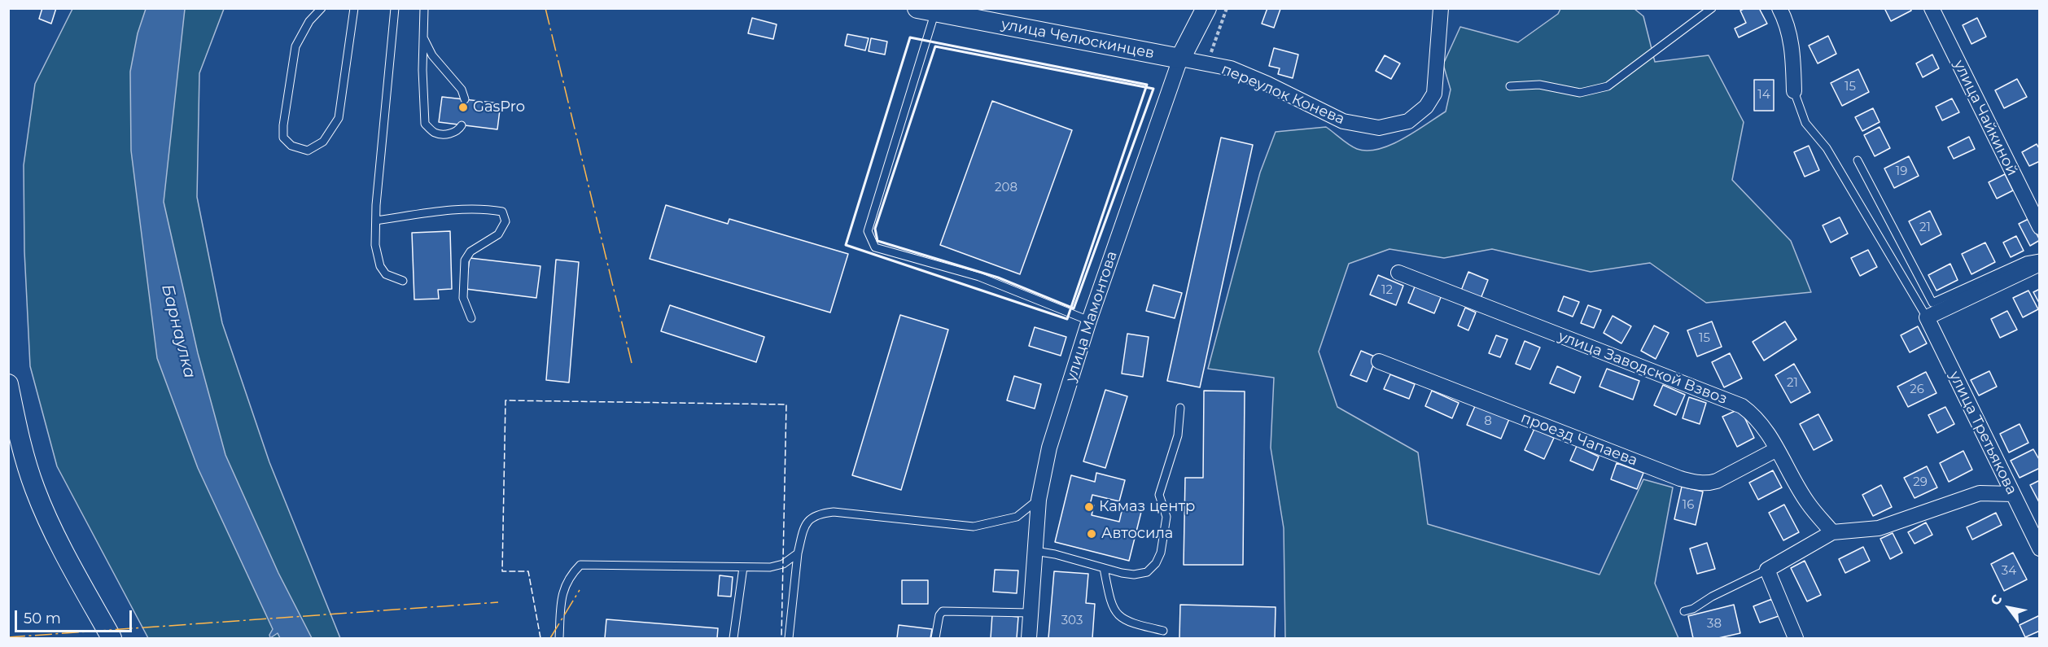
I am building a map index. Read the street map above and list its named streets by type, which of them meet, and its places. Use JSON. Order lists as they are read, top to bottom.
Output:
{
  "streets": {
    "main road": ["улица Челюскинцев", "улица Мамонтова"],
    "street": [
      "переулок Конева",
      "улица Чайкиной",
      "улица Заводской Взвоз",
      "улица Третьякова",
      "проезд Чапаева"
    ]
  },
  "crossings": [
    ["улица Челюскинцев", "переулок Конева"],
    ["улица Челюскинцев", "улица Мамонтова"],
    ["переулок Конева", "улица Мамонтова"],
    ["улица Заводской Взвоз", "проезд Чапаева"]
  ],
  "water": ["Барнаулка"],
  "places": ["GasPro", "Камаз центр", "Автосила"],
  "house_numbers": [
    "15",
    "14",
    "19",
    "208",
    "21",
    "12",
    "15",
    "21",
    "26",
    "8",
    "29",
    "16",
    "34",
    "303",
    "38"
  ],
  "scale_bar": "50 m",
  "north": "top left"
}
